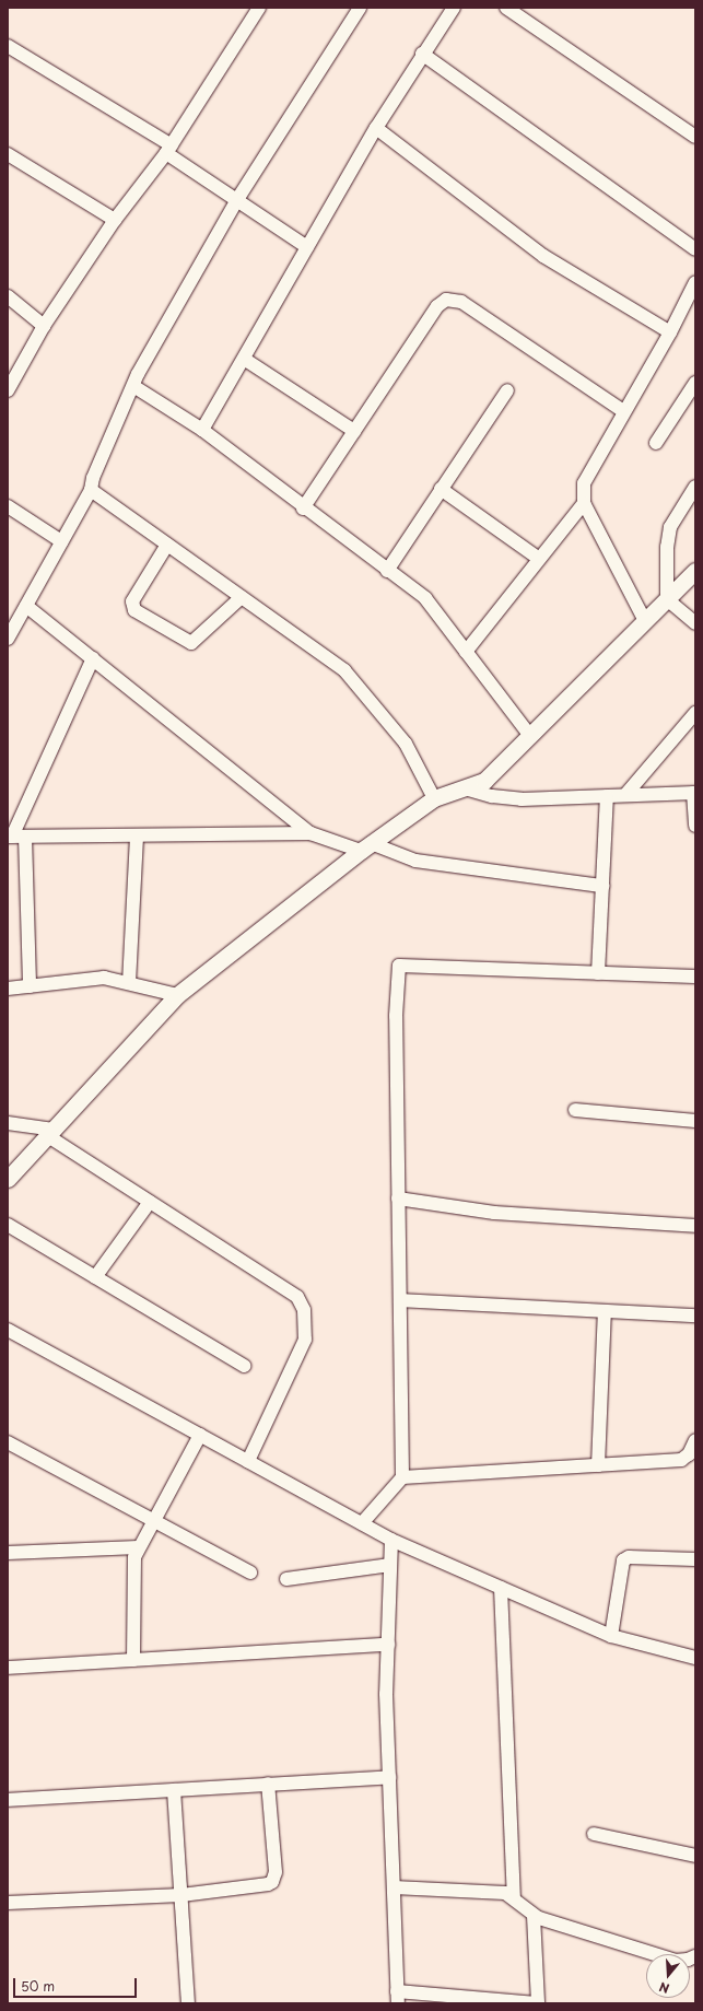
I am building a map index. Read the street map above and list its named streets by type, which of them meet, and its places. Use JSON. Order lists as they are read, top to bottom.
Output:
{
  "scale_bar": "50 m",
  "north": "bottom"
}
